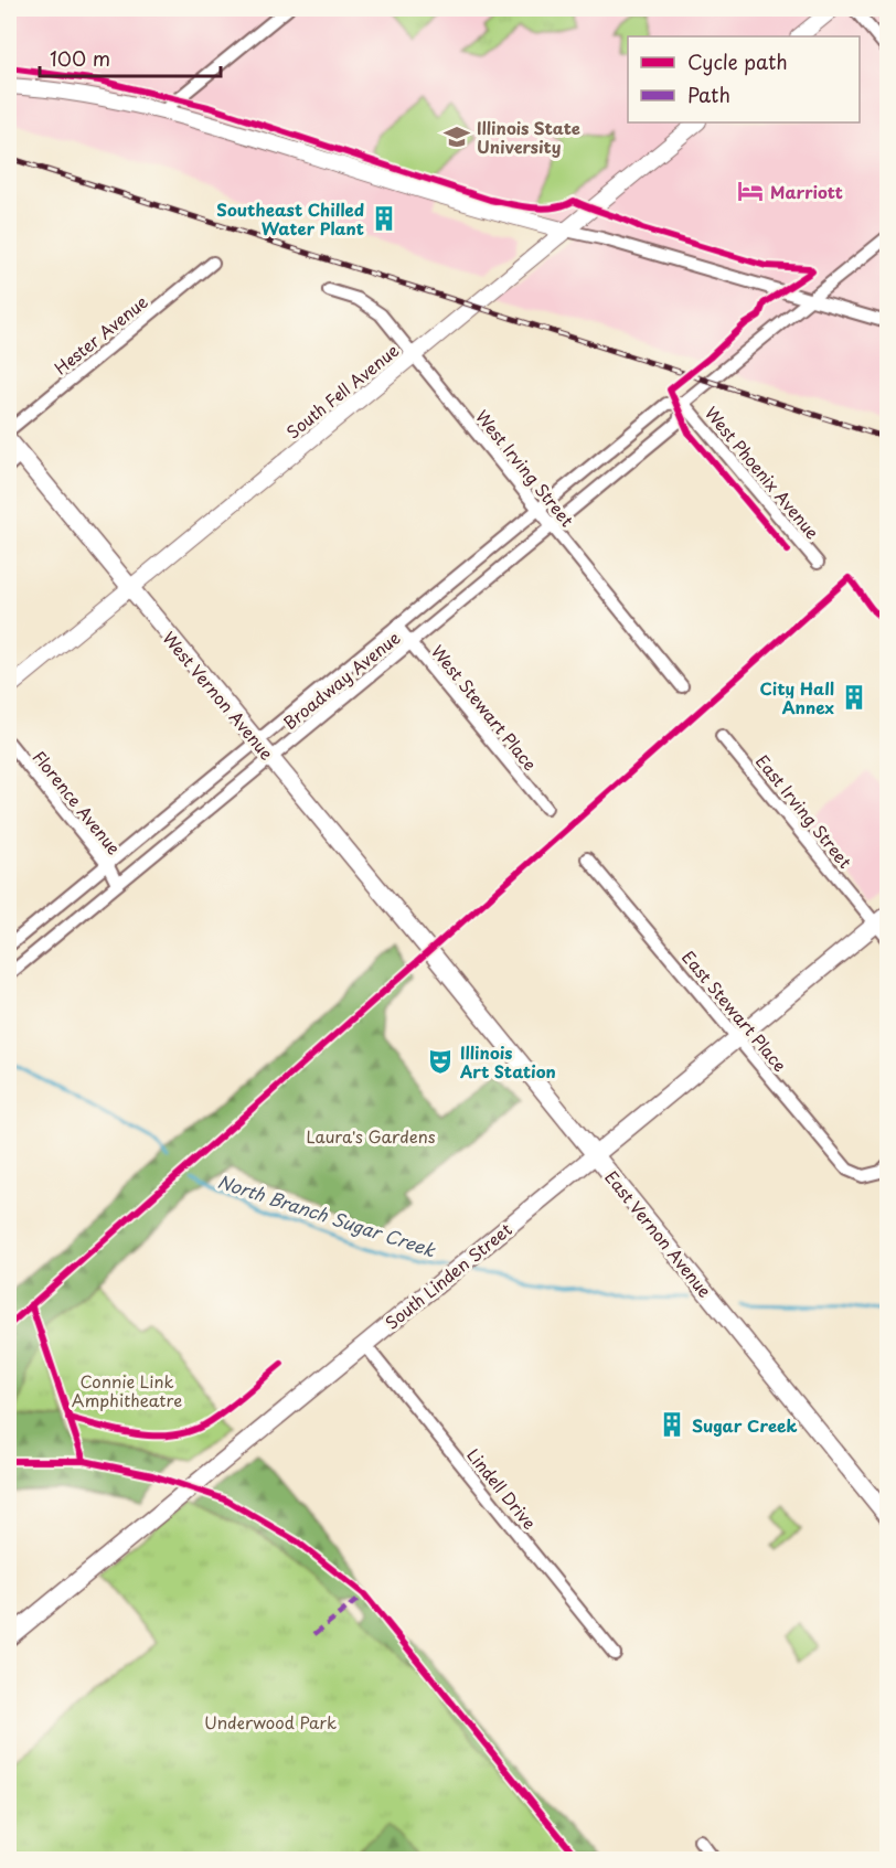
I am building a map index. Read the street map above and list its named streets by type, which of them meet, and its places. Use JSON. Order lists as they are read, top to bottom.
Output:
{
  "streets": {
    "main road": ["West Vernon Avenue", "East Vernon Avenue", "South Linden Street"],
    "street": [
      "Hester Avenue",
      "South Fell Avenue",
      "West Irving Street",
      "West Phoenix Avenue",
      "Broadway Avenue",
      "West Stewart Place",
      "Florence Avenue",
      "East Irving Street",
      "East Stewart Place",
      "Lindell Drive"
    ]
  },
  "crossings": [
    ["South Fell Avenue", "West Irving Street"],
    ["South Fell Avenue", "West Vernon Avenue"],
    ["West Irving Street", "Broadway Avenue"],
    ["West Phoenix Avenue", "Broadway Avenue"],
    ["Broadway Avenue", "West Vernon Avenue"],
    ["Broadway Avenue", "West Stewart Place"],
    ["Broadway Avenue", "Florence Avenue"],
    ["West Vernon Avenue", "East Vernon Avenue"],
    ["East Irving Street", "South Linden Street"],
    ["East Stewart Place", "South Linden Street"],
    ["East Vernon Avenue", "South Linden Street"],
    ["South Linden Street", "Lindell Drive"]
  ],
  "water": ["North Branch Sugar Creek"],
  "parks": ["Laura's Gardens", "Connie Link Amphitheatre", "Underwood Park"],
  "places": {
    "school or university": ["Illinois State University"],
    "hotel": ["Marriott"],
    "building": ["Southeast Chilled Water Plant", "City Hall Annex", "Sugar Creek"],
    "theatre": ["Illinois Art Station"]
  },
  "legend": ["Cycle path", "Path"],
  "scale_bar": "100 m"
}
